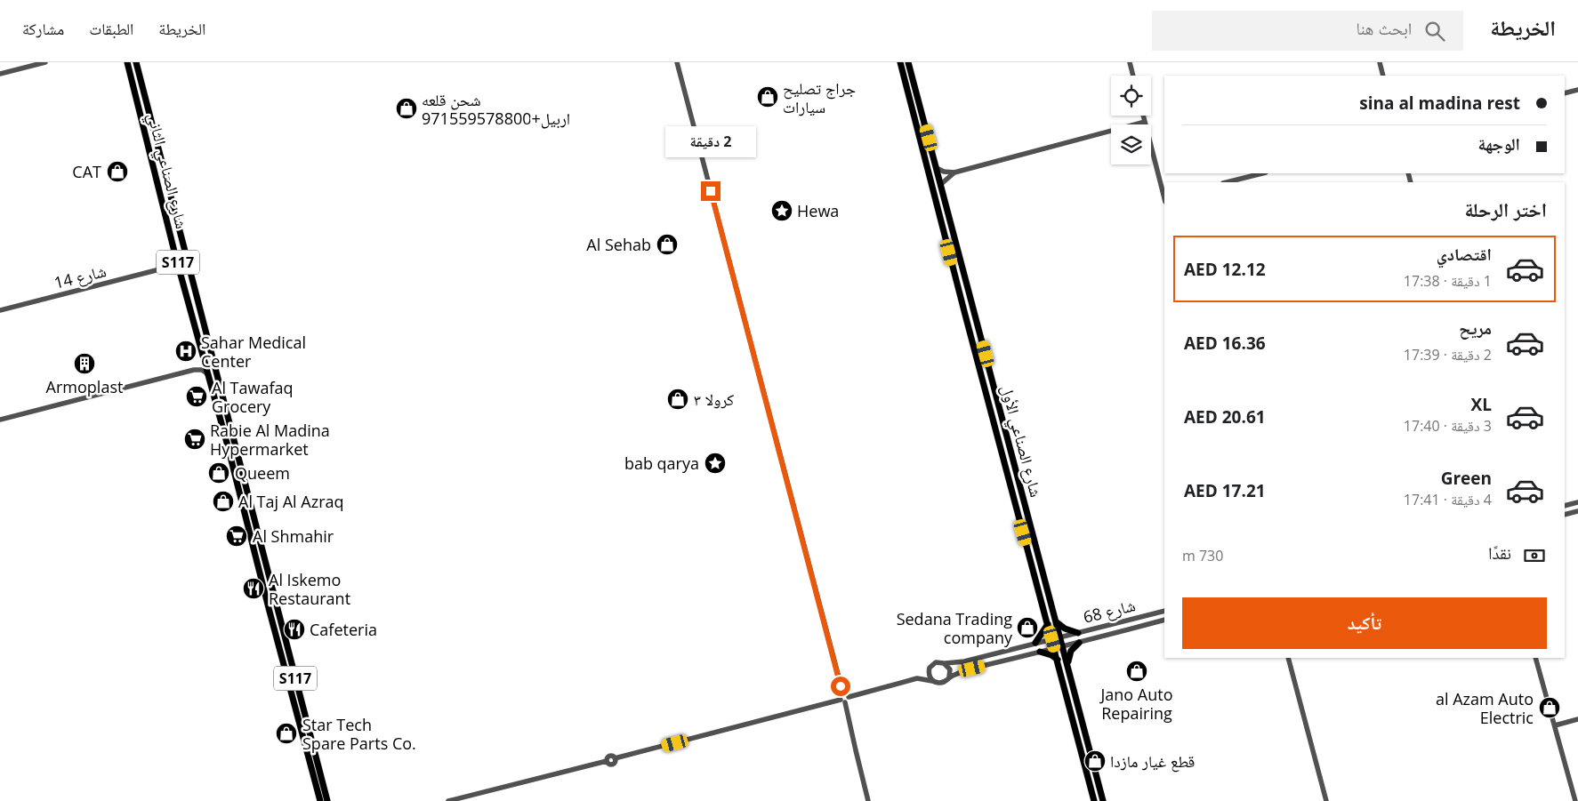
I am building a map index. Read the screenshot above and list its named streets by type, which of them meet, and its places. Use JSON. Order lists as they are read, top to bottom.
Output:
{
  "streets": {
    "main road": ["شارع الصناعي الثاني", "S117", "شارع الصناعي الأول"],
    "street": ["شارع 14", "شارع 68"]
  },
  "crossings": [
    ["شارع الصناعي الأول", "شارع 68"]
  ],
  "places": {
    "shop": [
      "جراج تصليح سيارات",
      "شحن قلعه اربيل+971559578800",
      "CAT",
      "Al Sehab",
      "كرولا ٣",
      "Queem",
      "Al Taj Al Azraq",
      "Sedana Trading company",
      "Jano Auto Repairing",
      "al Azam Auto Electric",
      "Star Tech Spare Parts Co.",
      "قطع غيار مازدا"
    ],
    "place": ["Hewa", "bab qarya"],
    "hospital": ["Sahar Medical Center"],
    "building": ["Armoplast"],
    "supermarket": ["Al Tawafaq Grocery", "Rabie Al Madina Hypermarket", "Al Shmahir"],
    "restaurant": ["Al Iskemo Restaurant", "Cafeteria"]
  },
  "page": {
    "header": "الخريطة",
    "search": "ابحث هنا",
    "nav": ["الخريطة", "الطبقات", "مشاركة"],
    "banner": ["sina al madina rest", "الوجهة"],
    "bubble": "2 دقيقة",
    "heading": "اختر الرحلة",
    "list": [
      {
        "name": "اقتصادي",
        "note": "1 دقيقة · 17:38",
        "value": "AED 12.12"
      },
      {
        "name": "مريح",
        "note": "2 دقيقة · 17:39",
        "value": "AED 16.36"
      },
      {
        "name": "XL",
        "note": "3 دقيقة · 17:40",
        "value": "AED 20.61"
      },
      {
        "name": "Green",
        "note": "4 دقيقة · 17:41",
        "value": "AED 17.21"
      }
    ],
    "pay": ["نقدًا", "730 m"],
    "buttons": "تأكيد"
  }
}
